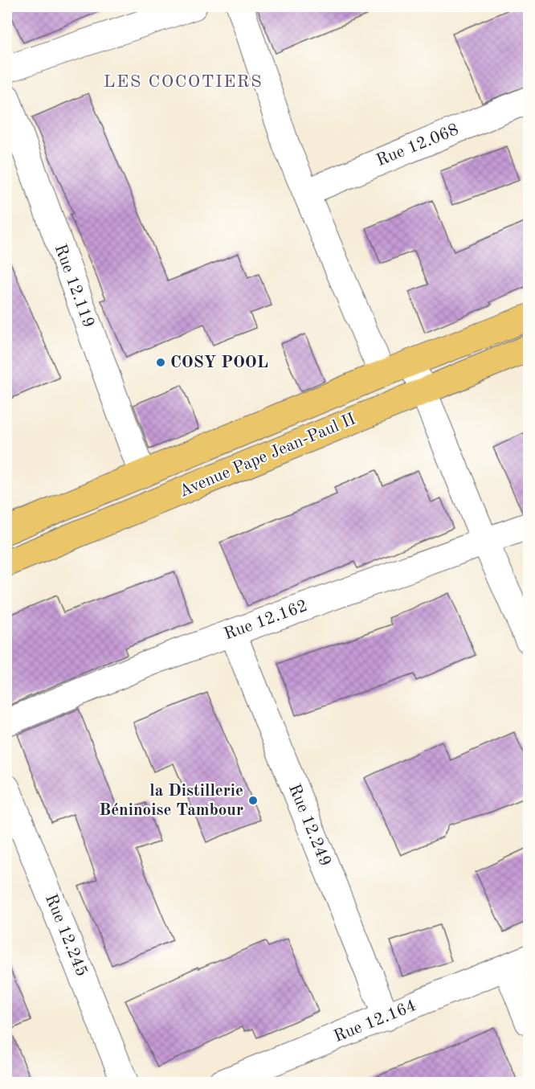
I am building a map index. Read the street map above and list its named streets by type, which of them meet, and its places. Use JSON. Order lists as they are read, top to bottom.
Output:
{
  "streets": {
    "main road": ["Avenue Pape Jean-Paul II"],
    "street": [
      "Rue 12.068",
      "Rue 12.119",
      "Rue 12.162",
      "Rue 12.249",
      "Rue 12.245",
      "Rue 12.164"
    ]
  },
  "crossings": [
    ["Rue 12.119", "Avenue Pape Jean-Paul II"],
    ["Rue 12.162", "Rue 12.249"],
    ["Rue 12.249", "Rue 12.164"]
  ],
  "districts": ["LES COCOTIERS"],
  "places": ["COSY POOL", "la Distillerie Béninoise Tambour"]
}
